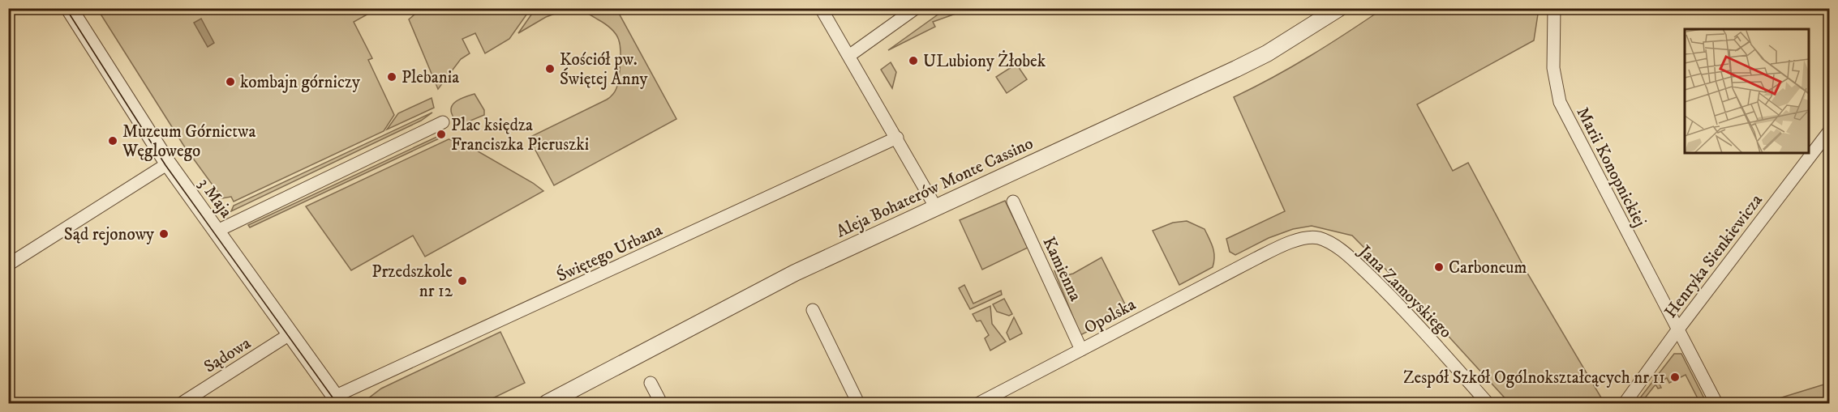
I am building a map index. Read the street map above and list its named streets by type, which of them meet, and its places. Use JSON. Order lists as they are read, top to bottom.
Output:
{
  "streets": {
    "street": [
      "Marii Konopnickiej",
      "Aleja Bohaterów Monte Cassino",
      "3 Maja",
      "Świętego Urbana",
      "Henryka Sienkiewicza",
      "Kamienna",
      "Jana Zamoyskiego",
      "Opolska",
      "Sądowa"
    ]
  },
  "crossings": [
    ["Marii Konopnickiej", "Henryka Sienkiewicza"],
    ["3 Maja", "Świętego Urbana"],
    ["3 Maja", "Sądowa"],
    ["Kamienna", "Opolska"],
    ["Jana Zamoyskiego", "Opolska"]
  ],
  "places": [
    "ULubiony Żłobek",
    "Kościół pw. Świętej Anny",
    "Plebania",
    "kombajn górniczy",
    "Plac księdza Franciszka Pieruszki",
    "Muzeum Górnictwa Węglowego",
    "Sąd rejonowy",
    "Carboneum",
    "Przedszkole nr 12",
    "Zespół Szkół Ogólnokształcących nr 11"
  ]
}
